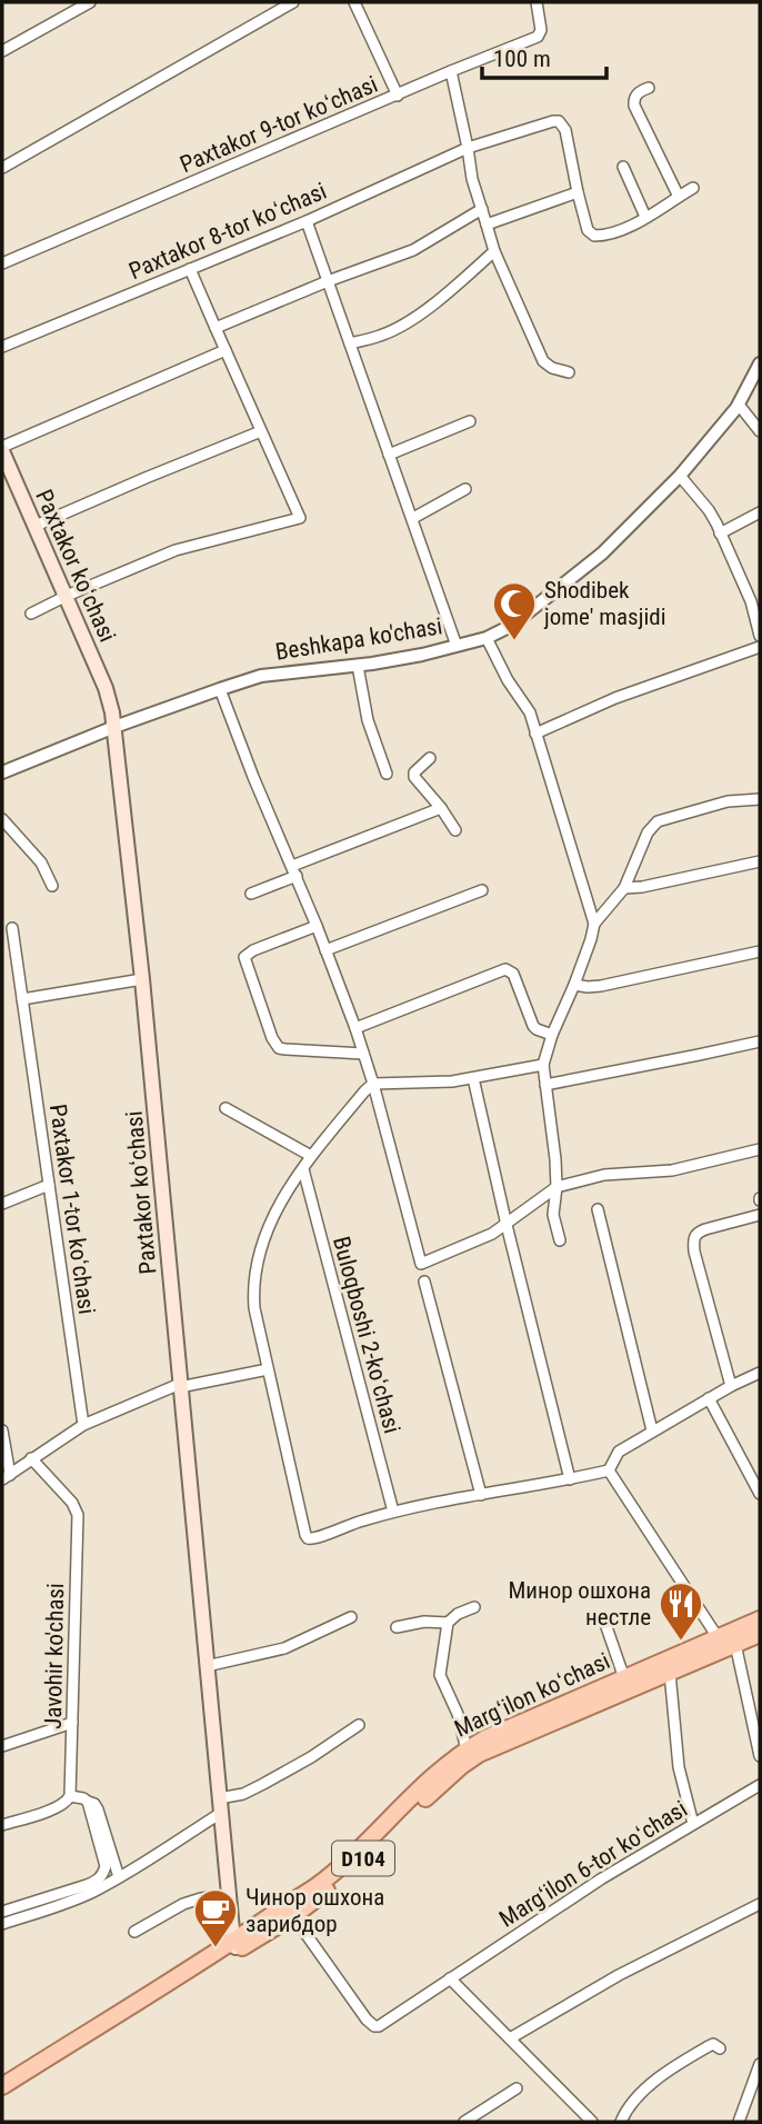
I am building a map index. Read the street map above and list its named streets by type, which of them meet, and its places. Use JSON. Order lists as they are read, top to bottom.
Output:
{
  "streets": {
    "main road": ["Paxtakor koʻchasi", "Margʻilon koʻchasi", "D104"],
    "street": [
      "Paxtakor 9-tor koʻchasi",
      "Paxtakor 8-tor koʻchasi",
      "Beshkapa ko'chasi",
      "Paxtakor 1-tor koʻchasi",
      "Buloqboshi 2-koʻchasi",
      "Javohir ko'chasi",
      "Margʻilon 6-tor koʻchasi"
    ]
  },
  "crossings": [
    ["Paxtakor koʻchasi", "Beshkapa ko'chasi"],
    ["Paxtakor koʻchasi", "Margʻilon koʻchasi"],
    ["Margʻilon koʻchasi", "Margʻilon 6-tor koʻchasi"]
  ],
  "places": {
    "mosque": ["Shodibek jome' masjidi"],
    "restaurant": ["Минор ошхона нестле"],
    "cafe": ["Чинор ошхона зарибдор"]
  },
  "scale_bar": "100 m"
}
